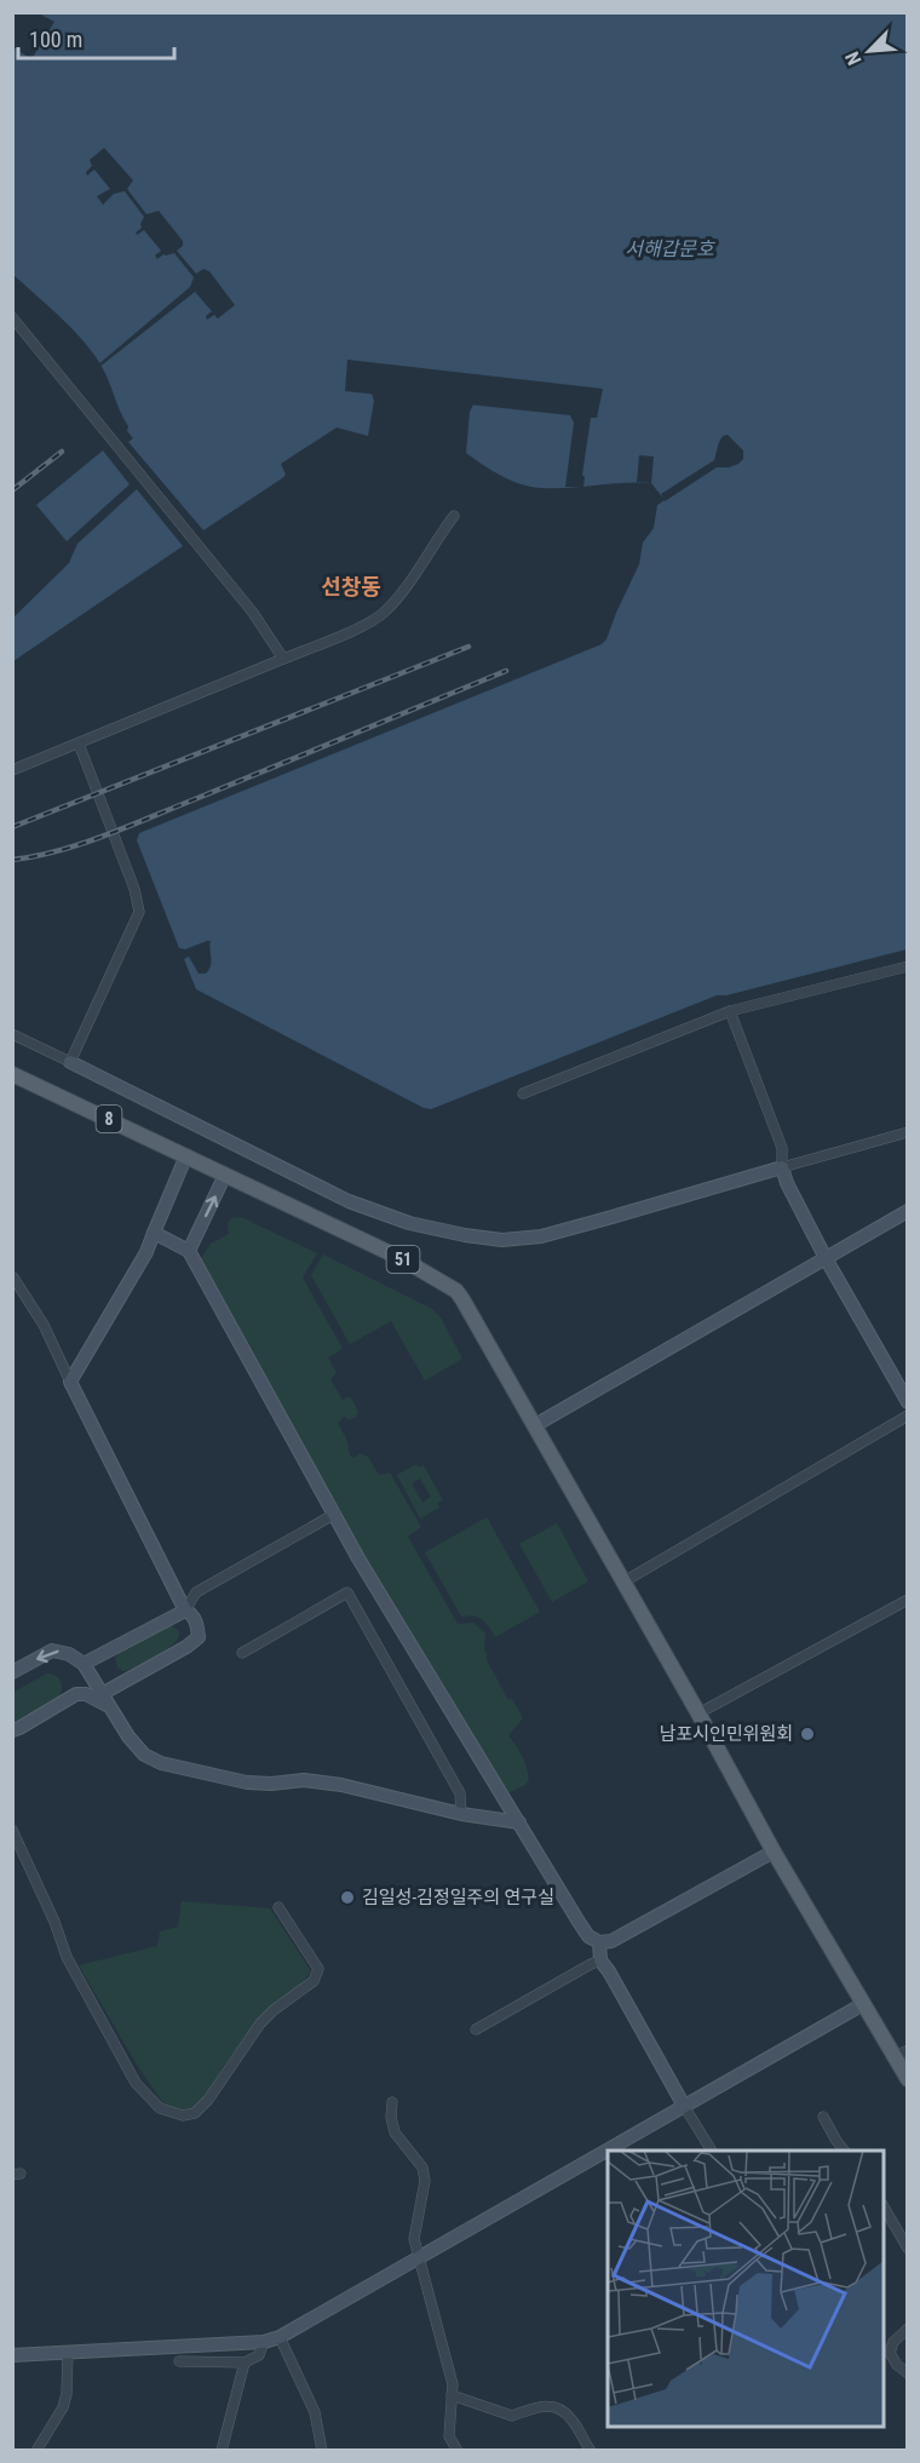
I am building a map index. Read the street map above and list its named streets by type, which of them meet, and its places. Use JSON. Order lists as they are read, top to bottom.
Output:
{
  "streets": {
    "main road": ["8", "51"]
  },
  "crossings": [
    ["8", "51"]
  ],
  "districts": ["선창동"],
  "water": ["서해갑문호"],
  "places": ["남포시인민위원회", "김일성-김정일주의 연구실"],
  "scale_bar": "100 m",
  "north": "bottom left"
}
